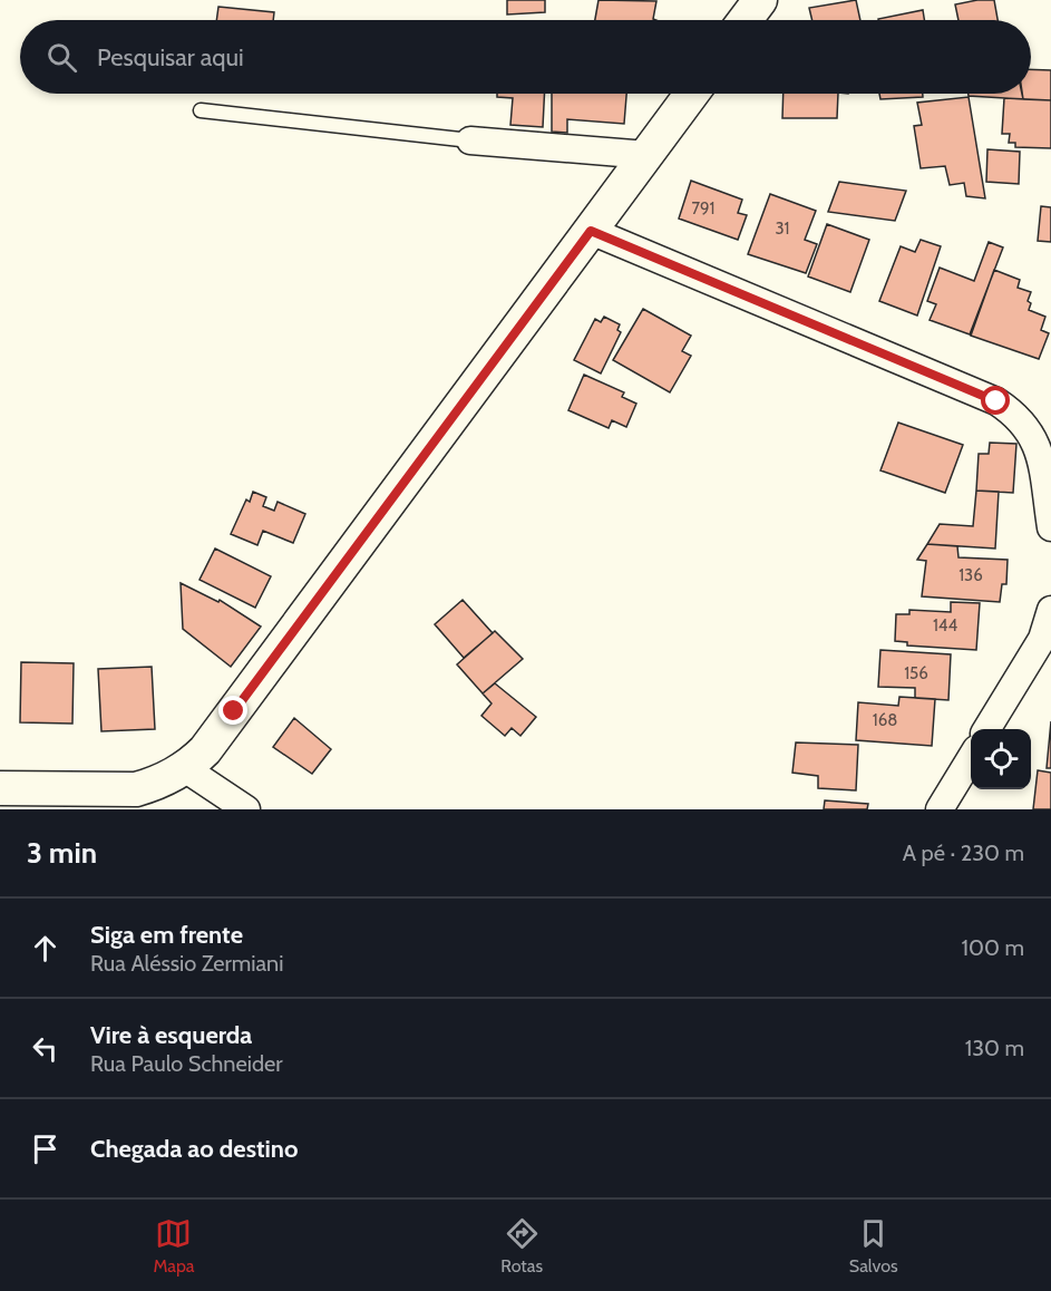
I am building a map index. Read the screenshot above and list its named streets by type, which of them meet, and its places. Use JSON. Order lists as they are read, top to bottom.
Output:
{
  "house_numbers": [
    "791",
    "31",
    "136",
    "144",
    "156",
    "168"
  ],
  "page": {
    "search": "Pesquisar aqui",
    "heading": ["3 min", "A pé · 230 m"],
    "list": [
      ["Siga em frente", "Rua Aléssio Zermiani", "100 m"],
      ["Vire à esquerda", "Rua Paulo Schneider", "130 m"],
      "Chegada ao destino"
    ],
    "nav": ["Mapa", "Rotas", "Salvos"]
  }
}
